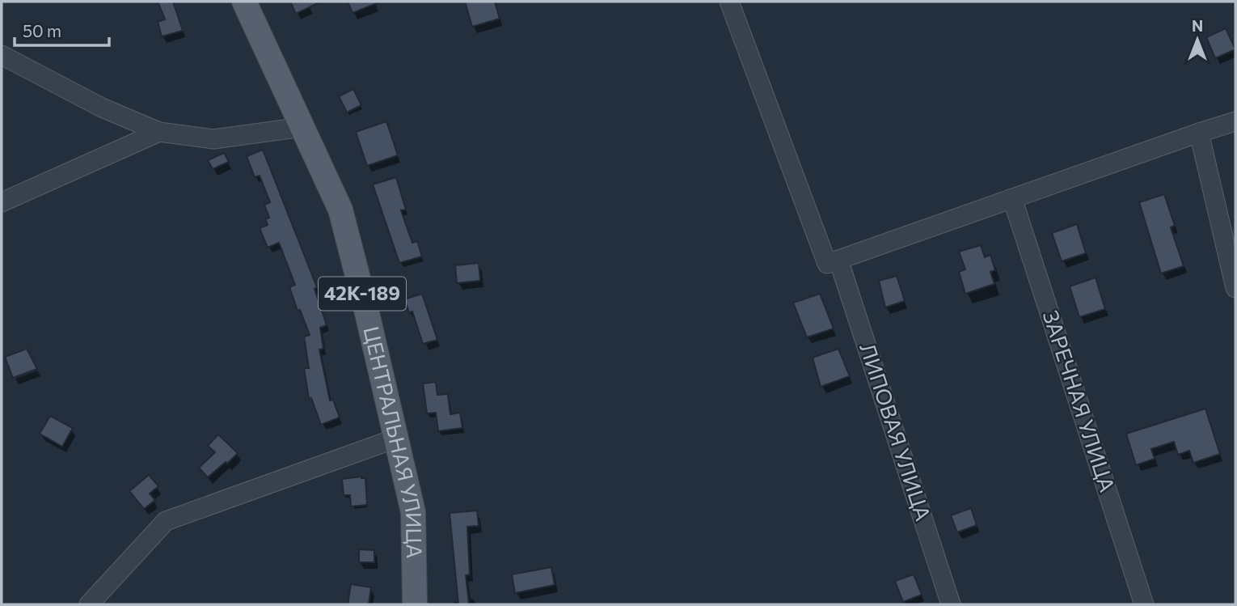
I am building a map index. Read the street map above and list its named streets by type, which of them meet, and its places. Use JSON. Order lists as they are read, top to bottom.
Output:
{
  "streets": {
    "main road": ["42К-189", "ЦЕНТРАЛЬНАЯ УЛИЦА"],
    "street": ["ЗАРЕЧНАЯ УЛИЦА", "ЛИПОВАЯ УЛИЦА"]
  },
  "scale_bar": "50 m",
  "north": "top"
}
